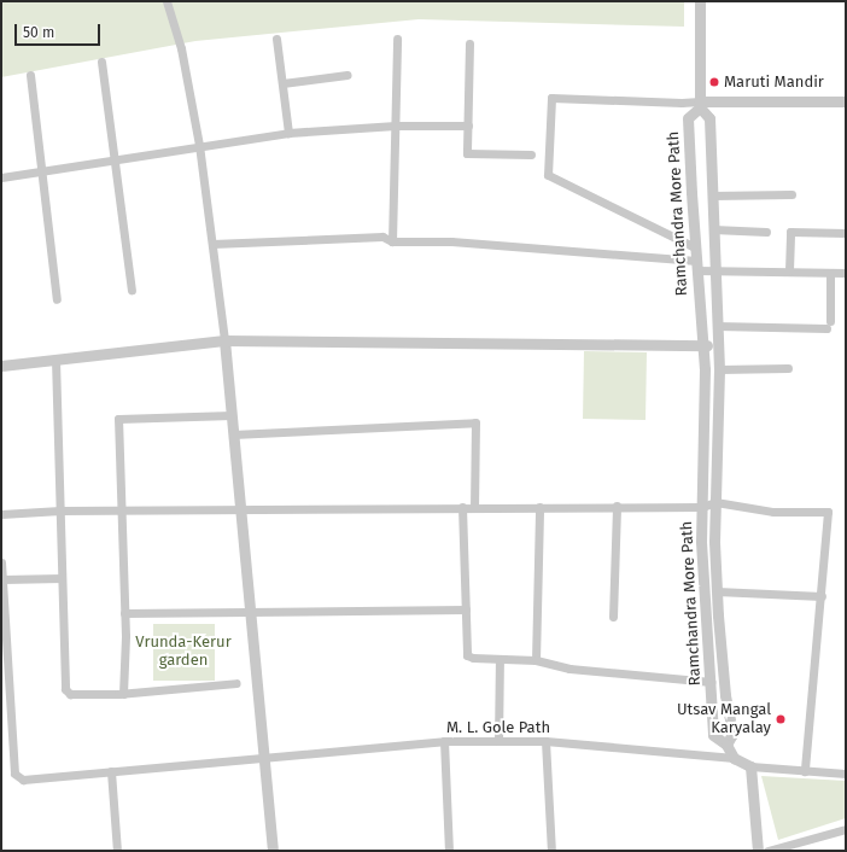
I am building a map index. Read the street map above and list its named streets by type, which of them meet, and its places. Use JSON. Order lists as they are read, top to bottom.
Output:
{
  "streets": {
    "street": ["Ramchandra More Path", "M. L. Gole Path"]
  },
  "parks": ["Vrunda-Kerur garden"],
  "places": ["Maruti Mandir", "Utsav Mangal Karyalay"],
  "scale_bar": "50 m"
}
